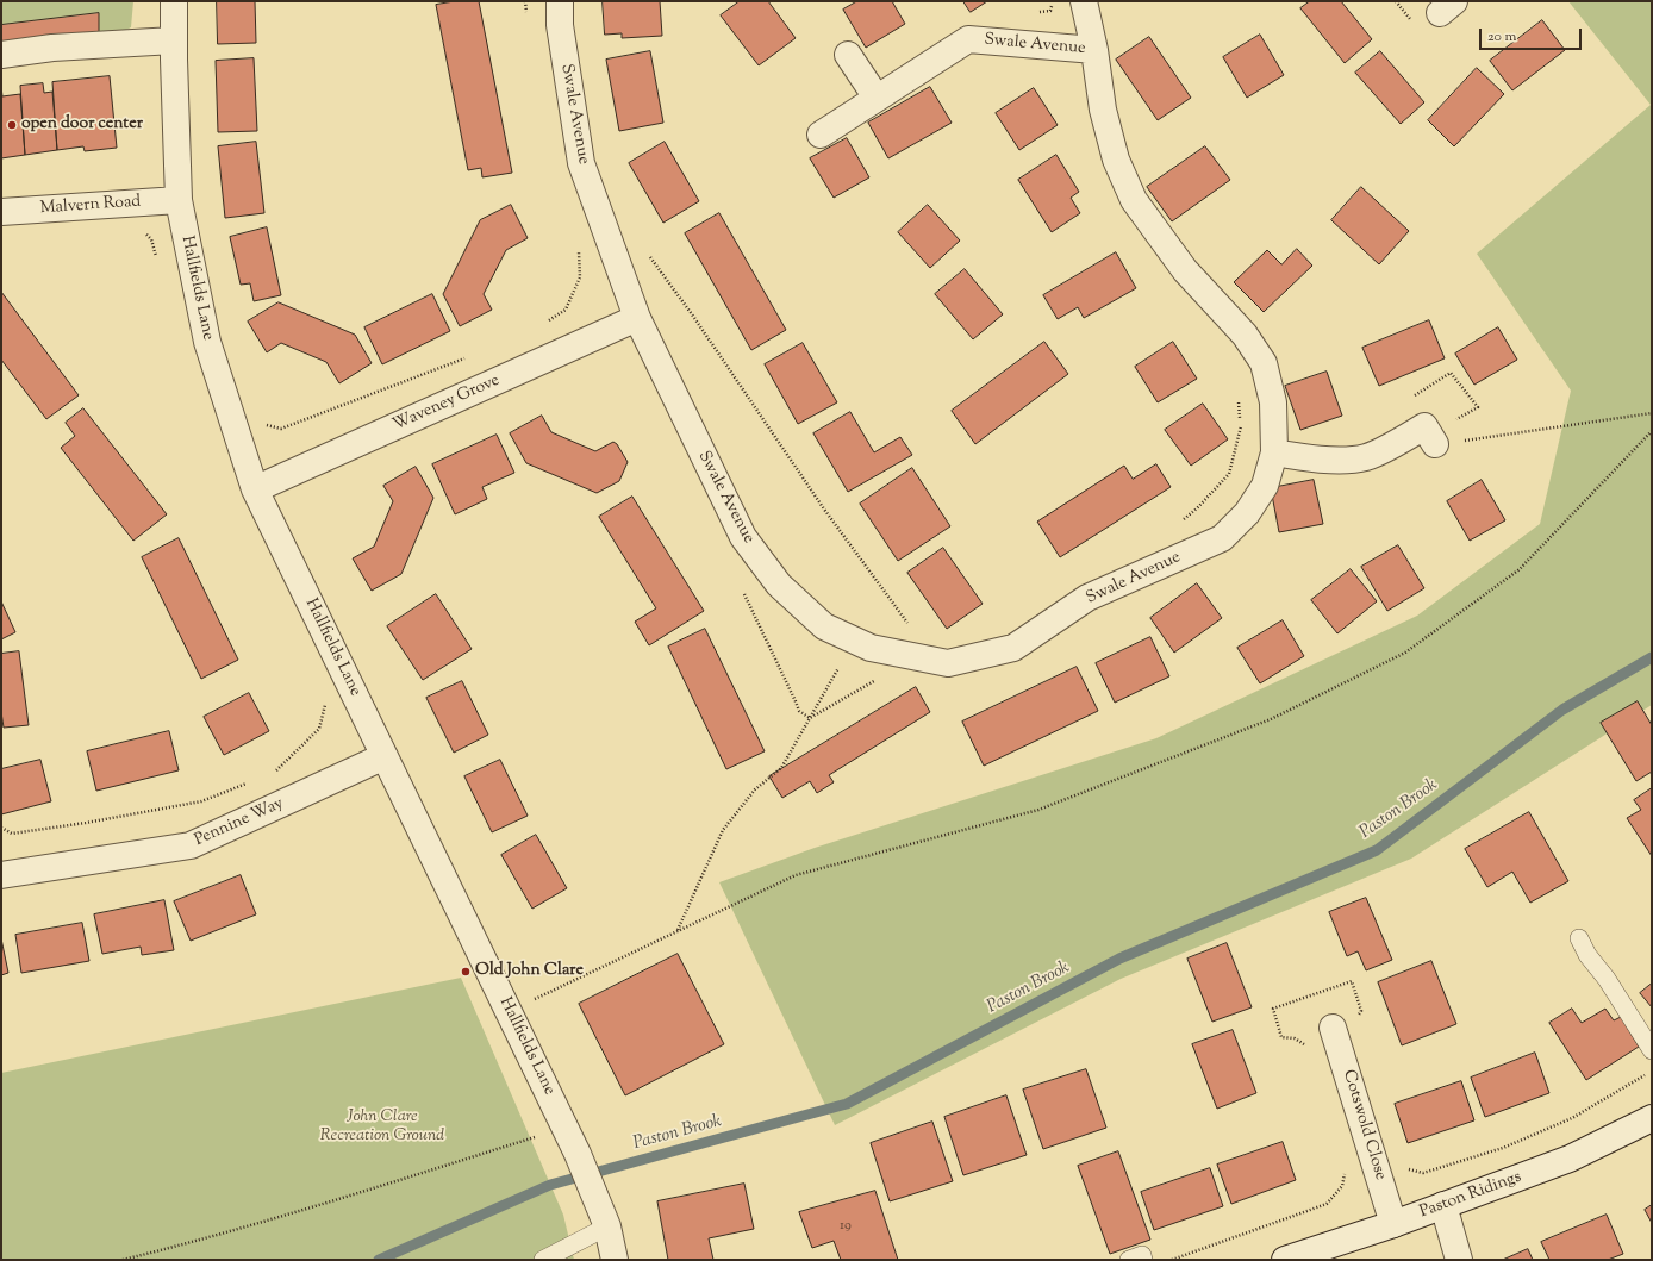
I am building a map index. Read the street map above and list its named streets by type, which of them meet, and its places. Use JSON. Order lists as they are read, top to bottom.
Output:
{
  "streets": {
    "street": [
      "Swale Avenue",
      "Malvern Road",
      "Hallfields Lane",
      "Waveney Grove",
      "Pennine Way",
      "Cotswold Close",
      "Paston Ridings"
    ]
  },
  "crossings": [
    ["Swale Avenue", "Waveney Grove"],
    ["Malvern Road", "Hallfields Lane"],
    ["Hallfields Lane", "Waveney Grove"],
    ["Hallfields Lane", "Pennine Way"],
    ["Cotswold Close", "Paston Ridings"]
  ],
  "water": ["Paston Brook"],
  "parks": ["John Clare Recreation Ground"],
  "places": ["open door center", "Old John Clare"],
  "house_numbers": ["19"],
  "scale_bar": "20 m"
}
